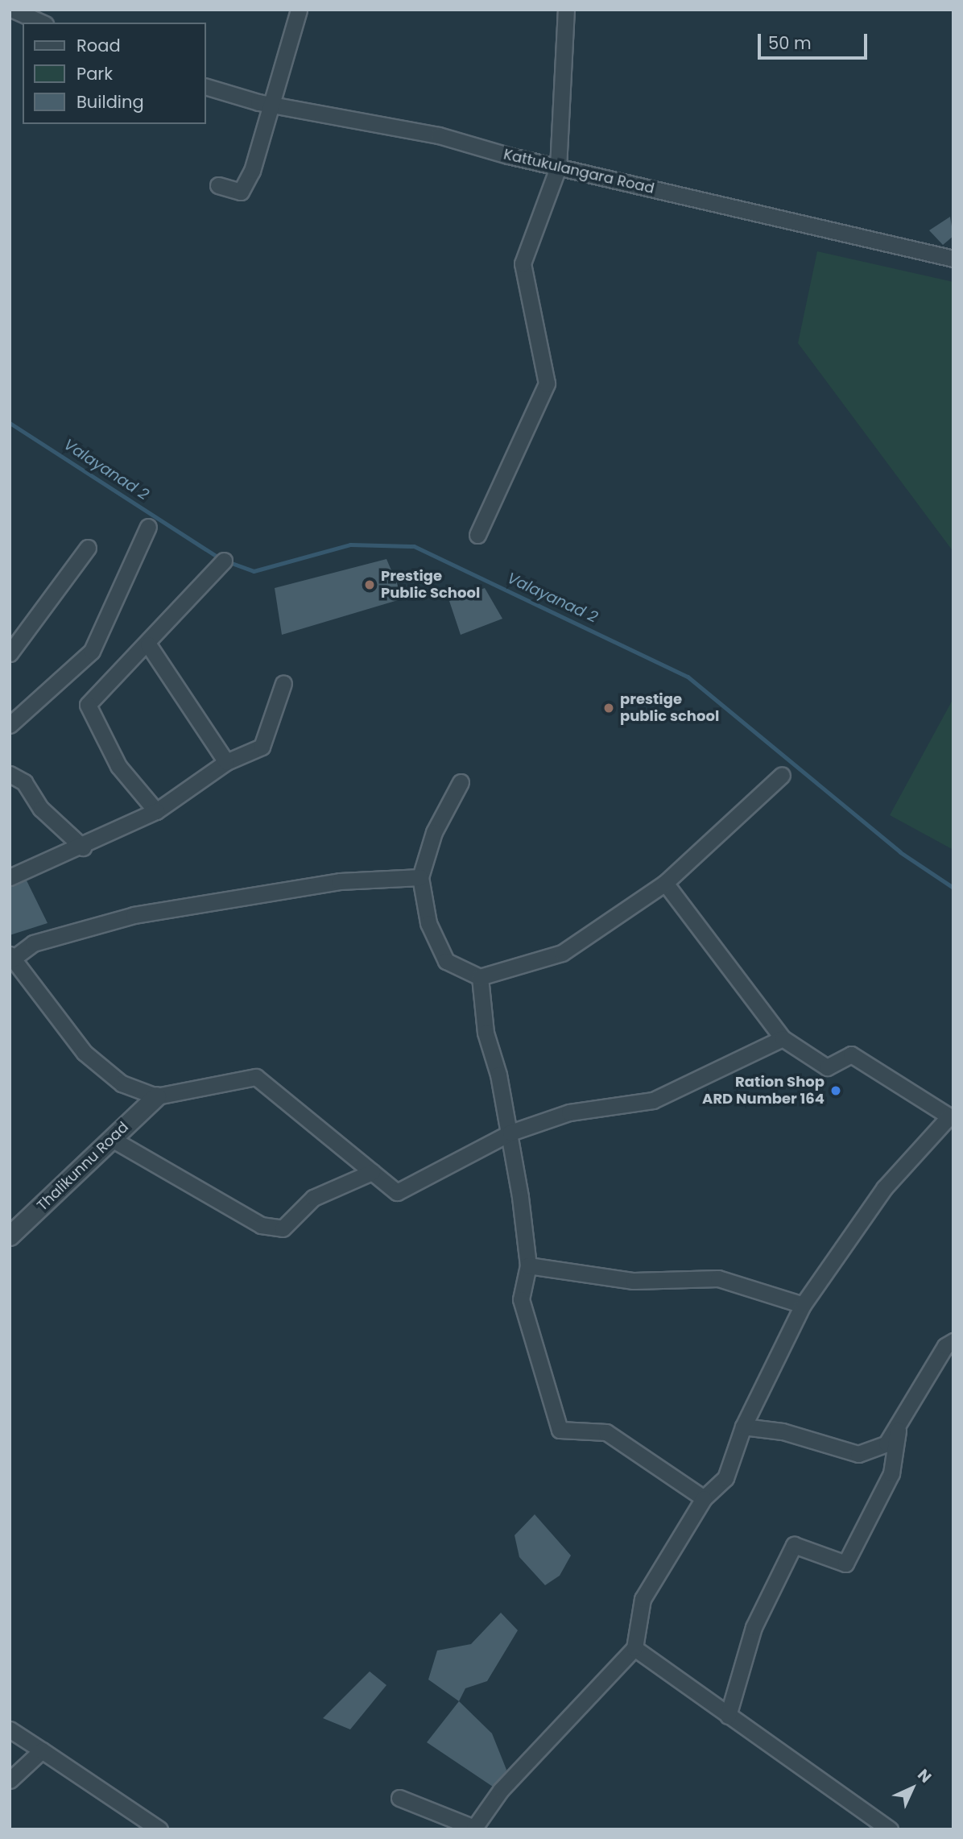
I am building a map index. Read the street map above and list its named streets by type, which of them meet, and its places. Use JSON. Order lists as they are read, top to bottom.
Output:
{
  "streets": {
    "street": ["Kattukulangara Road", "Thalikunnu Road"]
  },
  "water": ["Valayanad 2"],
  "places": ["Prestige Public School", "prestige public school", "Ration Shop ARD Number 164"],
  "legend": ["Road", "Park", "Building"],
  "scale_bar": "50 m",
  "north": "top right"
}
